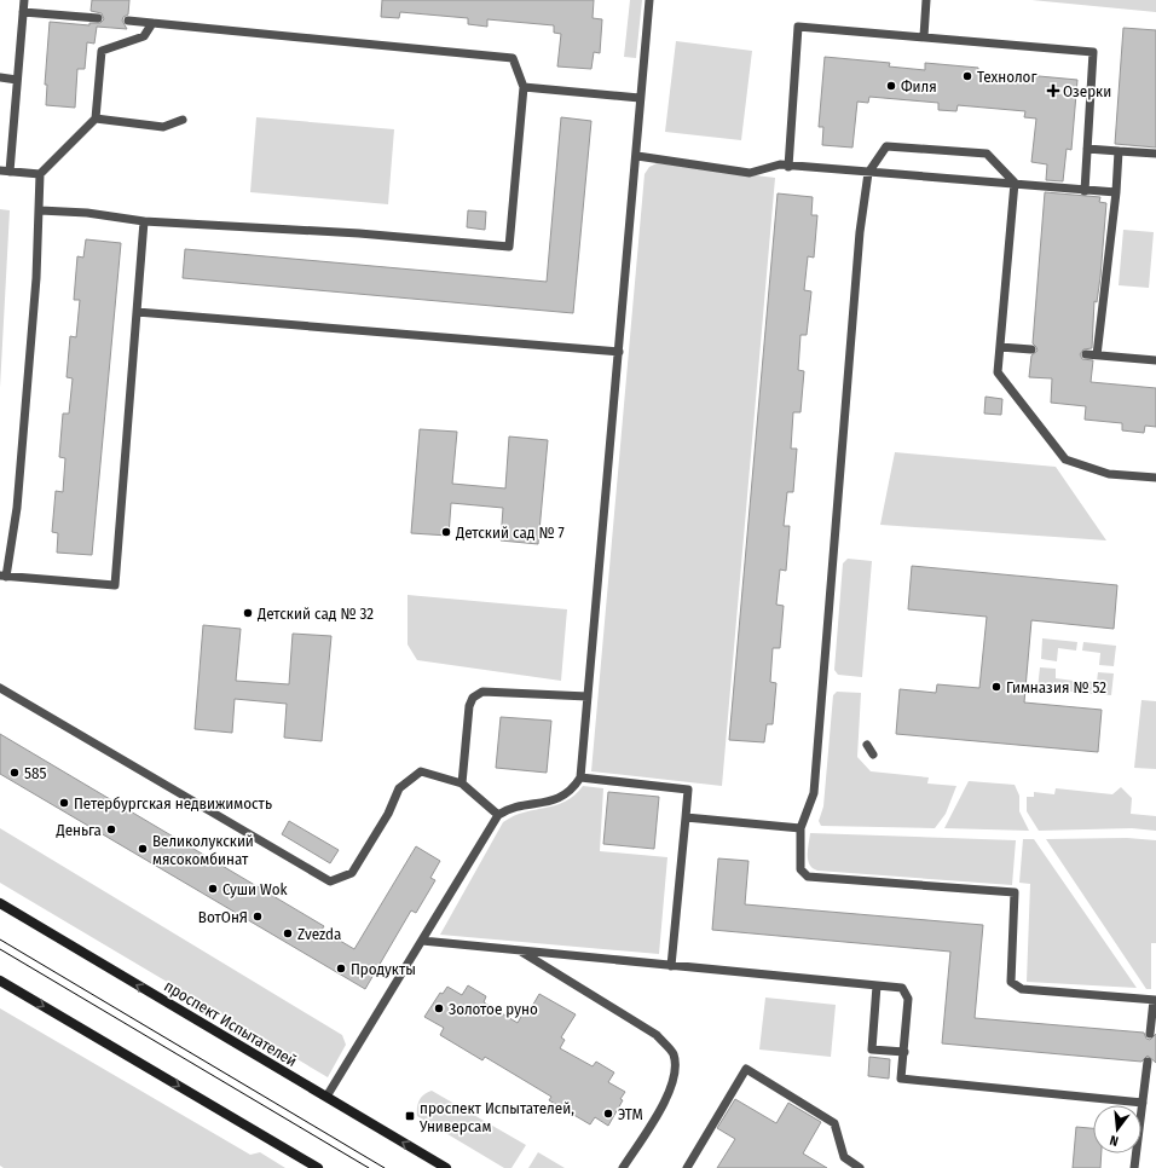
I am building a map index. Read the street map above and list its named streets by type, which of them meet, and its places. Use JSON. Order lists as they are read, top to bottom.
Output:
{
  "streets": {
    "main road": ["проспект Испытателей"]
  },
  "places": {
    "other": [
      "Технолог",
      "Филя",
      "Детский сад № 7",
      "Детский сад № 32",
      "Гимназия № 52",
      "585",
      "Петербургская недвижимость",
      "Деньга",
      "Великолукский мясокомбинат",
      "Суши Wok",
      "ВотОнЯ",
      "Zvezda",
      "Продукты",
      "Золотое руно",
      "ЭТМ"
    ],
    "health": ["Озерки"],
    "transit": ["проспект Испытателей, Универсам"]
  },
  "north": "bottom"
}
